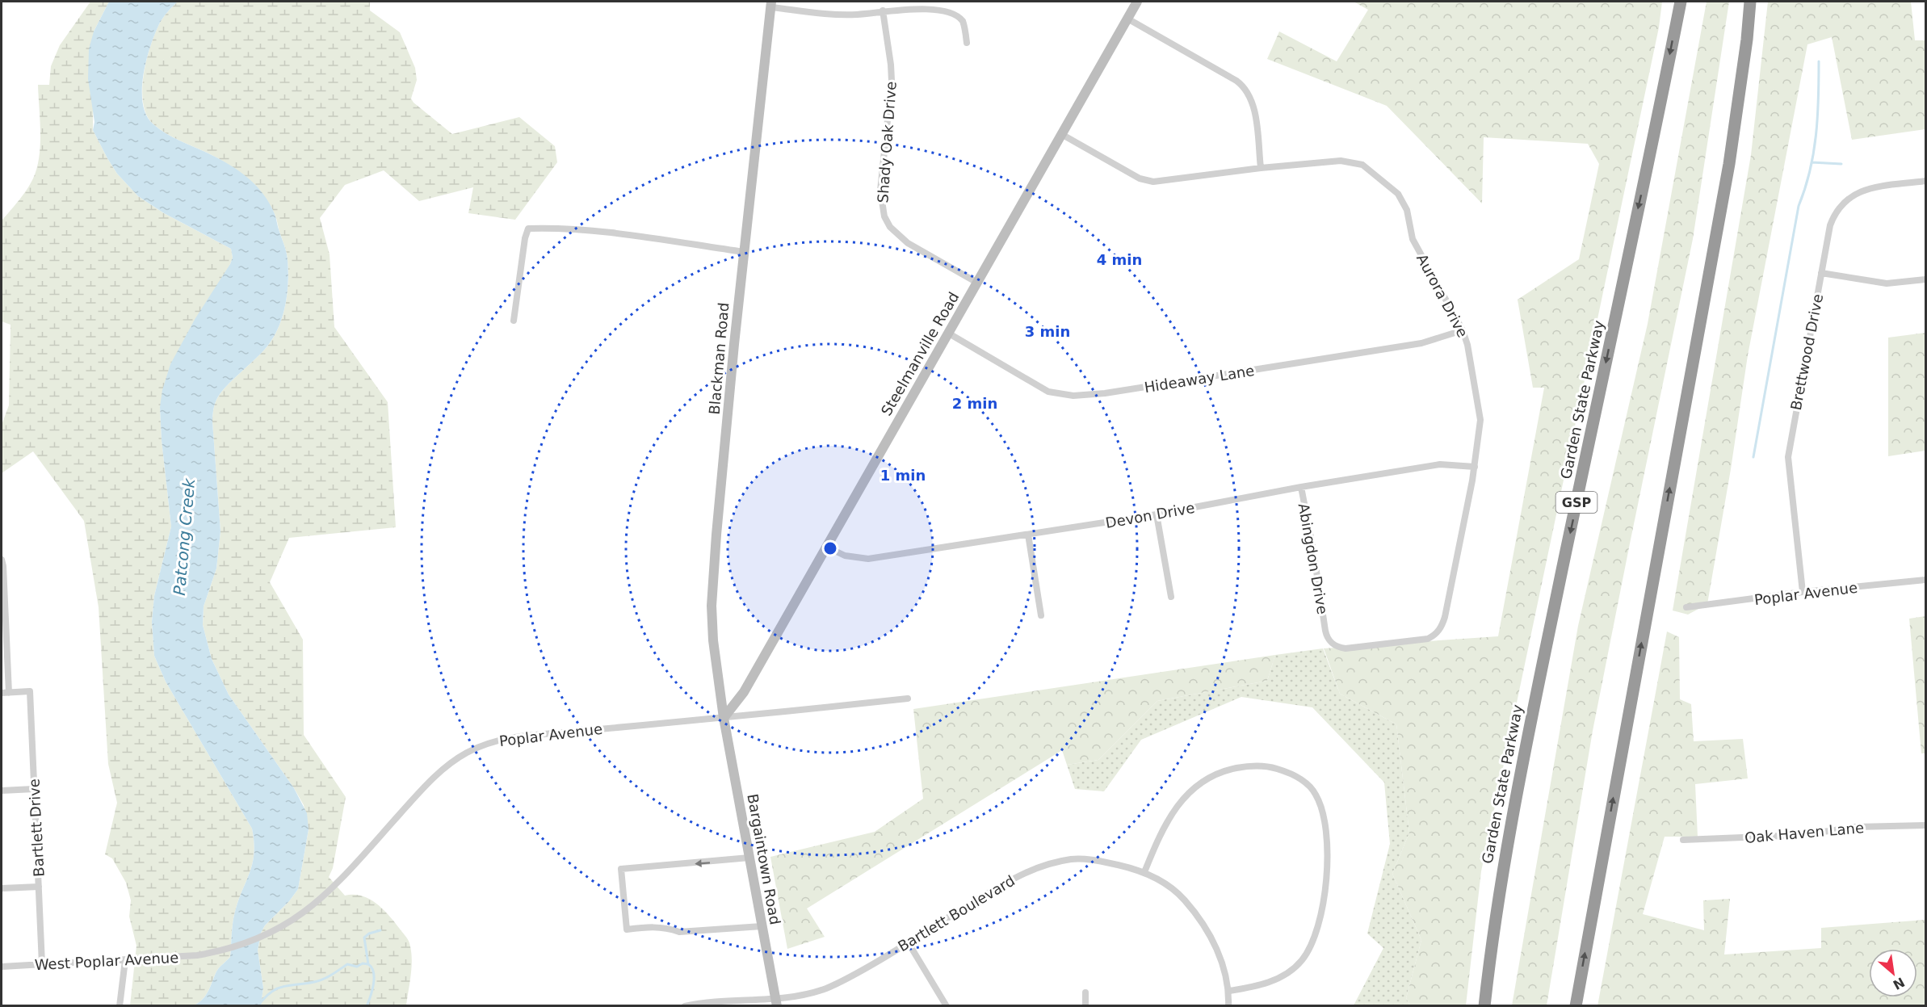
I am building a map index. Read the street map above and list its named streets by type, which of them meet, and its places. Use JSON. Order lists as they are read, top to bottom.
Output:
{
  "streets": {
    "highway": ["Garden State Parkway", "GSP"],
    "main road": ["Steelmanville Road", "Blackman Road", "Bargaintown Road"],
    "street": [
      "Shady Oak Drive",
      "Aurora Drive",
      "Brettwood Drive",
      "Hideaway Lane",
      "Devon Drive",
      "Abingdon Drive",
      "Poplar Avenue",
      "Bartlett Drive",
      "Oak Haven Lane",
      "Bartlett Boulevard",
      "West Poplar Avenue"
    ]
  },
  "crossings": [
    ["Shady Oak Drive", "Steelmanville Road"],
    ["Aurora Drive", "Steelmanville Road"],
    ["Aurora Drive", "Hideaway Lane"],
    ["Aurora Drive", "Devon Drive"],
    ["Aurora Drive", "Abingdon Drive"],
    ["Brettwood Drive", "Poplar Avenue"],
    ["Steelmanville Road", "Blackman Road"],
    ["Steelmanville Road", "Hideaway Lane"],
    ["Steelmanville Road", "Devon Drive"],
    ["Steelmanville Road", "Poplar Avenue"],
    ["Steelmanville Road", "Bargaintown Road"],
    ["Blackman Road", "Poplar Avenue"],
    ["Blackman Road", "Bargaintown Road"],
    ["Devon Drive", "Abingdon Drive"],
    ["Poplar Avenue", "Bargaintown Road"],
    ["Poplar Avenue", "West Poplar Avenue"],
    ["Bartlett Drive", "West Poplar Avenue"],
    ["Bargaintown Road", "Bartlett Boulevard"]
  ],
  "water": ["Patcong Creek"],
  "north": "bottom right",
  "rings": [
    "4 min",
    "3 min",
    "2 min",
    "1 min"
  ]
}
